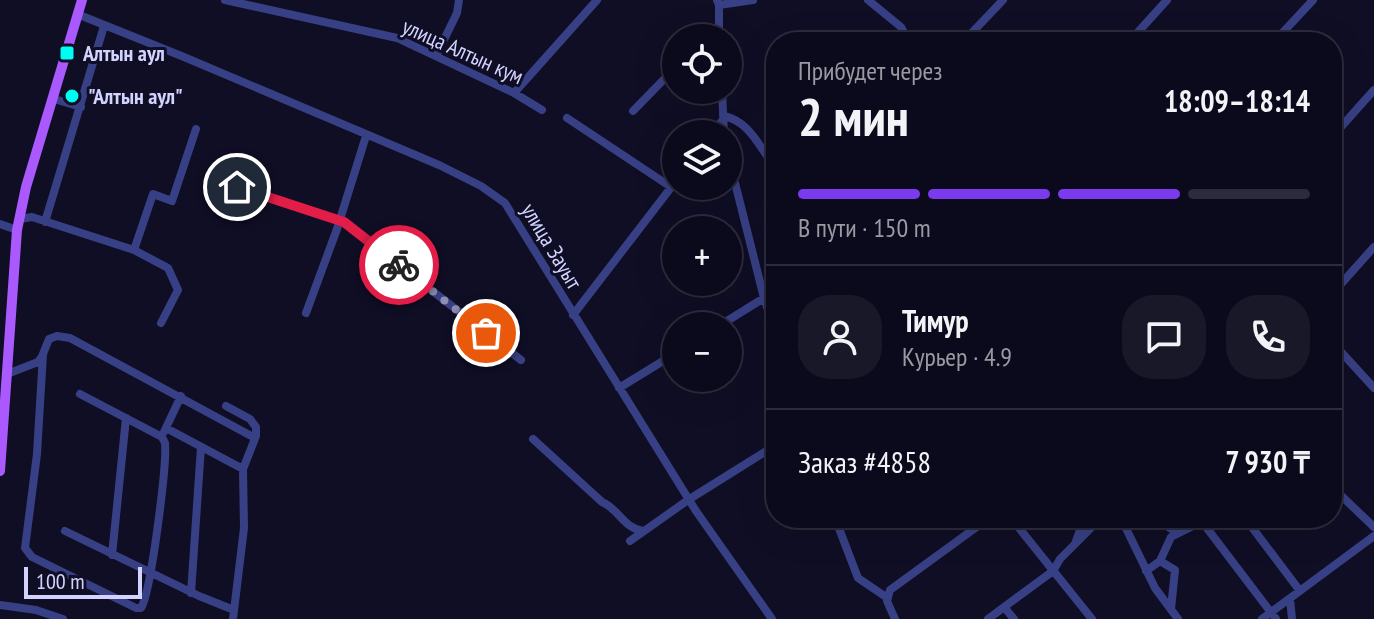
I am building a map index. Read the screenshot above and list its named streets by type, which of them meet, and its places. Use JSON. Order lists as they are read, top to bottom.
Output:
{
  "streets": {
    "street": ["улица Алтын кум", "улица Зауыт"]
  },
  "places": {
    "transit": ["Алтын аул"],
    "other": ["\"Алтын аул\""]
  },
  "scale_bar": "100 m",
  "page": {
    "map_buttons": ["+", "−"],
    "heading": ["2 мин", "Прибудет через", "18:09–18:14"],
    "panel": [
      "Тимур",
      "Курьер · 4.9",
      "Заказ #4858",
      "7 930 ₸"
    ],
    "bar": "В пути · 150 m",
    "scale": "100 m"
  }
}
